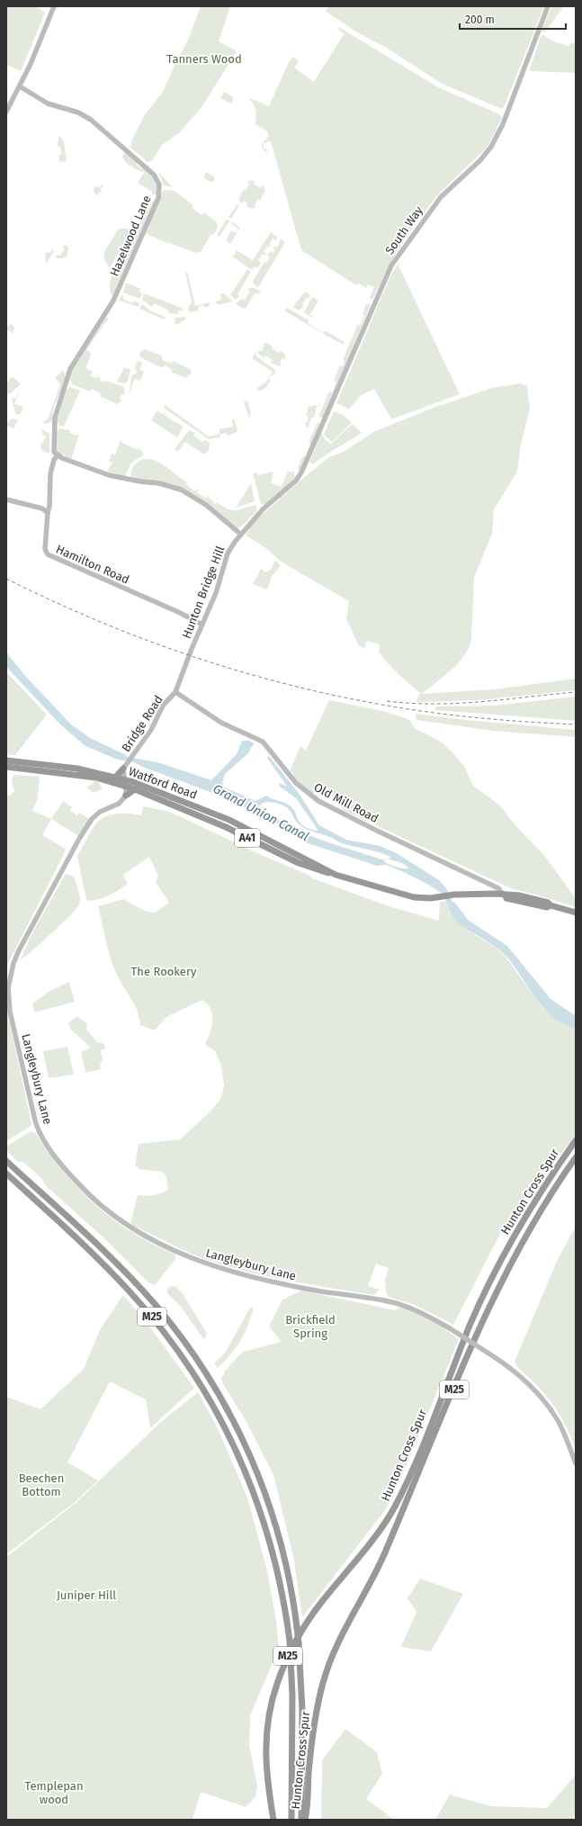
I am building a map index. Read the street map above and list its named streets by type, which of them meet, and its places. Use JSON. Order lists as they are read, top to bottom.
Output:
{
  "streets": {
    "highway": [
      "Watford Road",
      "A41",
      "Hunton Cross Spur",
      "M25"
    ],
    "street": [
      "South Way",
      "Hazelwood Lane",
      "Hamilton Road",
      "Hunton Bridge Hill",
      "Bridge Road",
      "Old Mill Road",
      "Langleybury Lane"
    ]
  },
  "crossings": [
    ["South Way", "Hunton Bridge Hill"],
    ["Hazelwood Lane", "Hamilton Road"],
    ["Hamilton Road", "Hunton Bridge Hill"],
    ["Hunton Bridge Hill", "Bridge Road"],
    ["Hunton Bridge Hill", "Old Mill Road"],
    ["Bridge Road", "Watford Road"],
    ["Bridge Road", "Old Mill Road"],
    ["Bridge Road", "Langleybury Lane"],
    ["Watford Road", "Old Mill Road"],
    ["Watford Road", "A41"],
    ["Old Mill Road", "A41"]
  ],
  "water": ["Grand Union Canal"],
  "parks": [
    "Tanners Wood",
    "The Rookery",
    "Brickfield Spring",
    "Beechen Bottom",
    "Juniper Hill",
    "Templepan wood"
  ],
  "scale_bar": "200 m"
}
